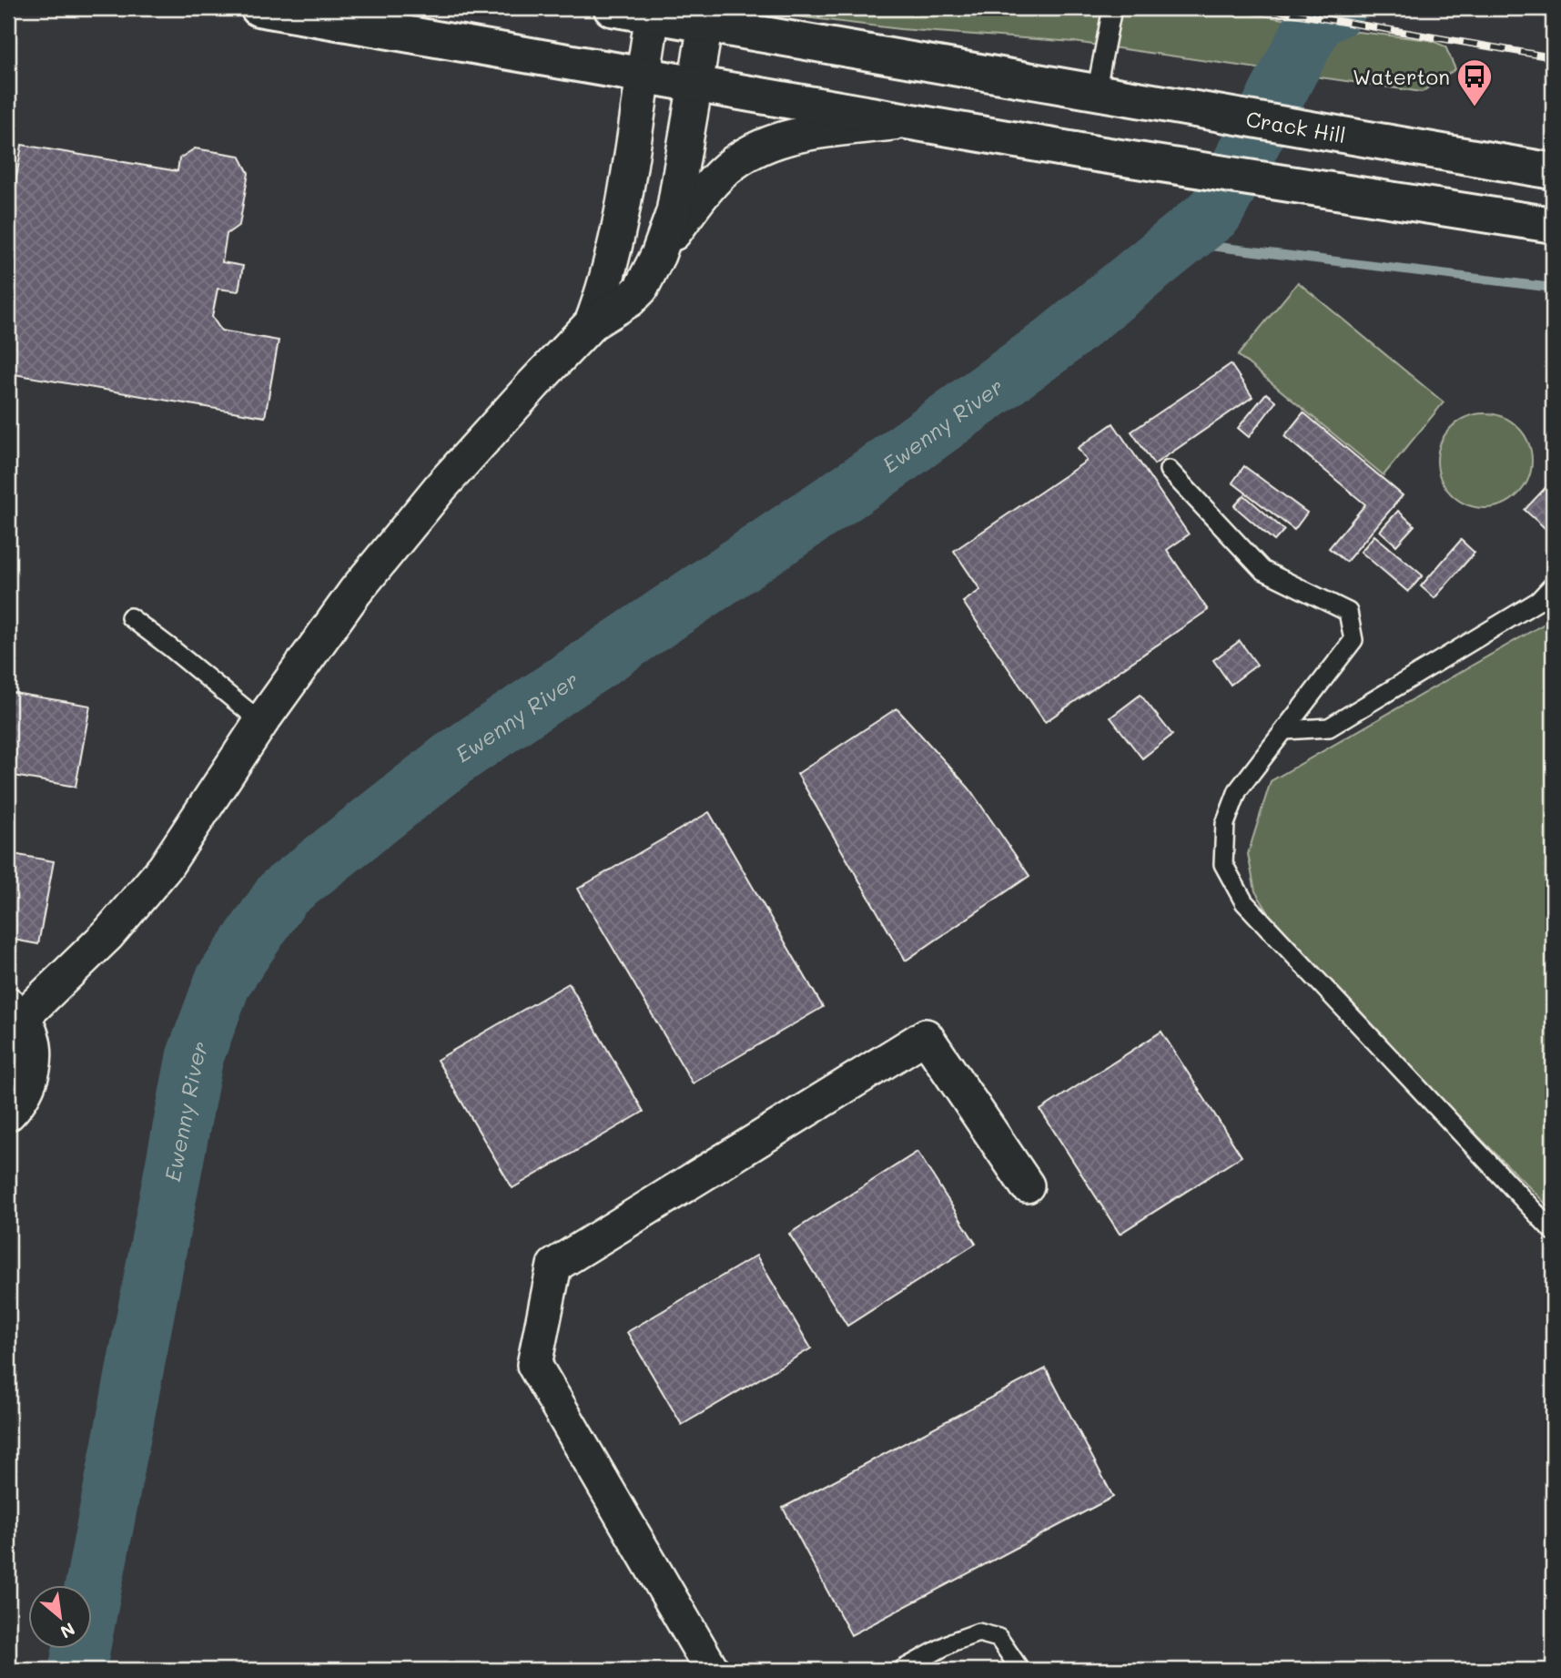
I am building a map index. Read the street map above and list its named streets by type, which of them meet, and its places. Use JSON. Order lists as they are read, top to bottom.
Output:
{
  "streets": {
    "main road": ["Crack Hill"]
  },
  "water": ["Ewenny River"],
  "places": {
    "bus stop": ["Waterton"]
  },
  "north": "bottom right"
}
